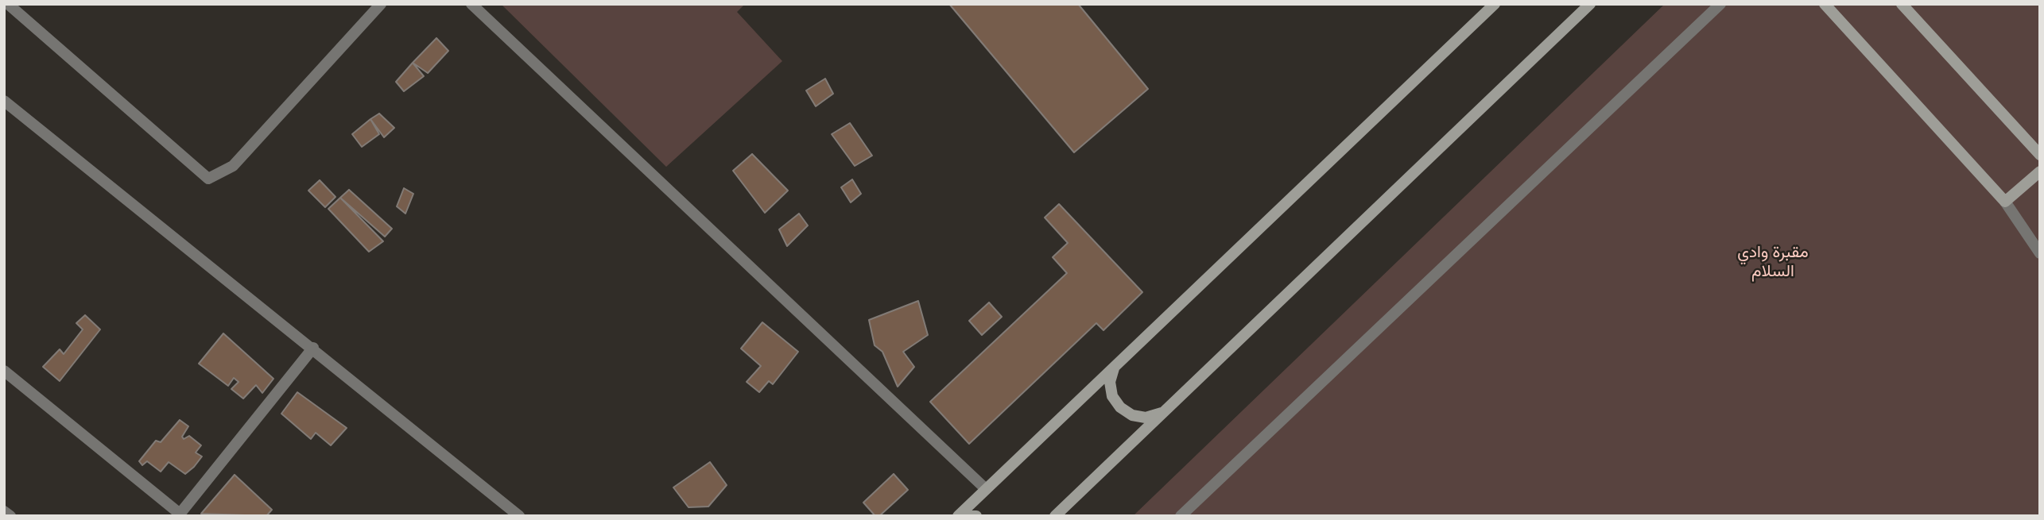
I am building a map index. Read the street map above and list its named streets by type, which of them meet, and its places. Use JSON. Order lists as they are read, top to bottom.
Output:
{
  "parks": ["مقبرة وادي السلام"]
}
